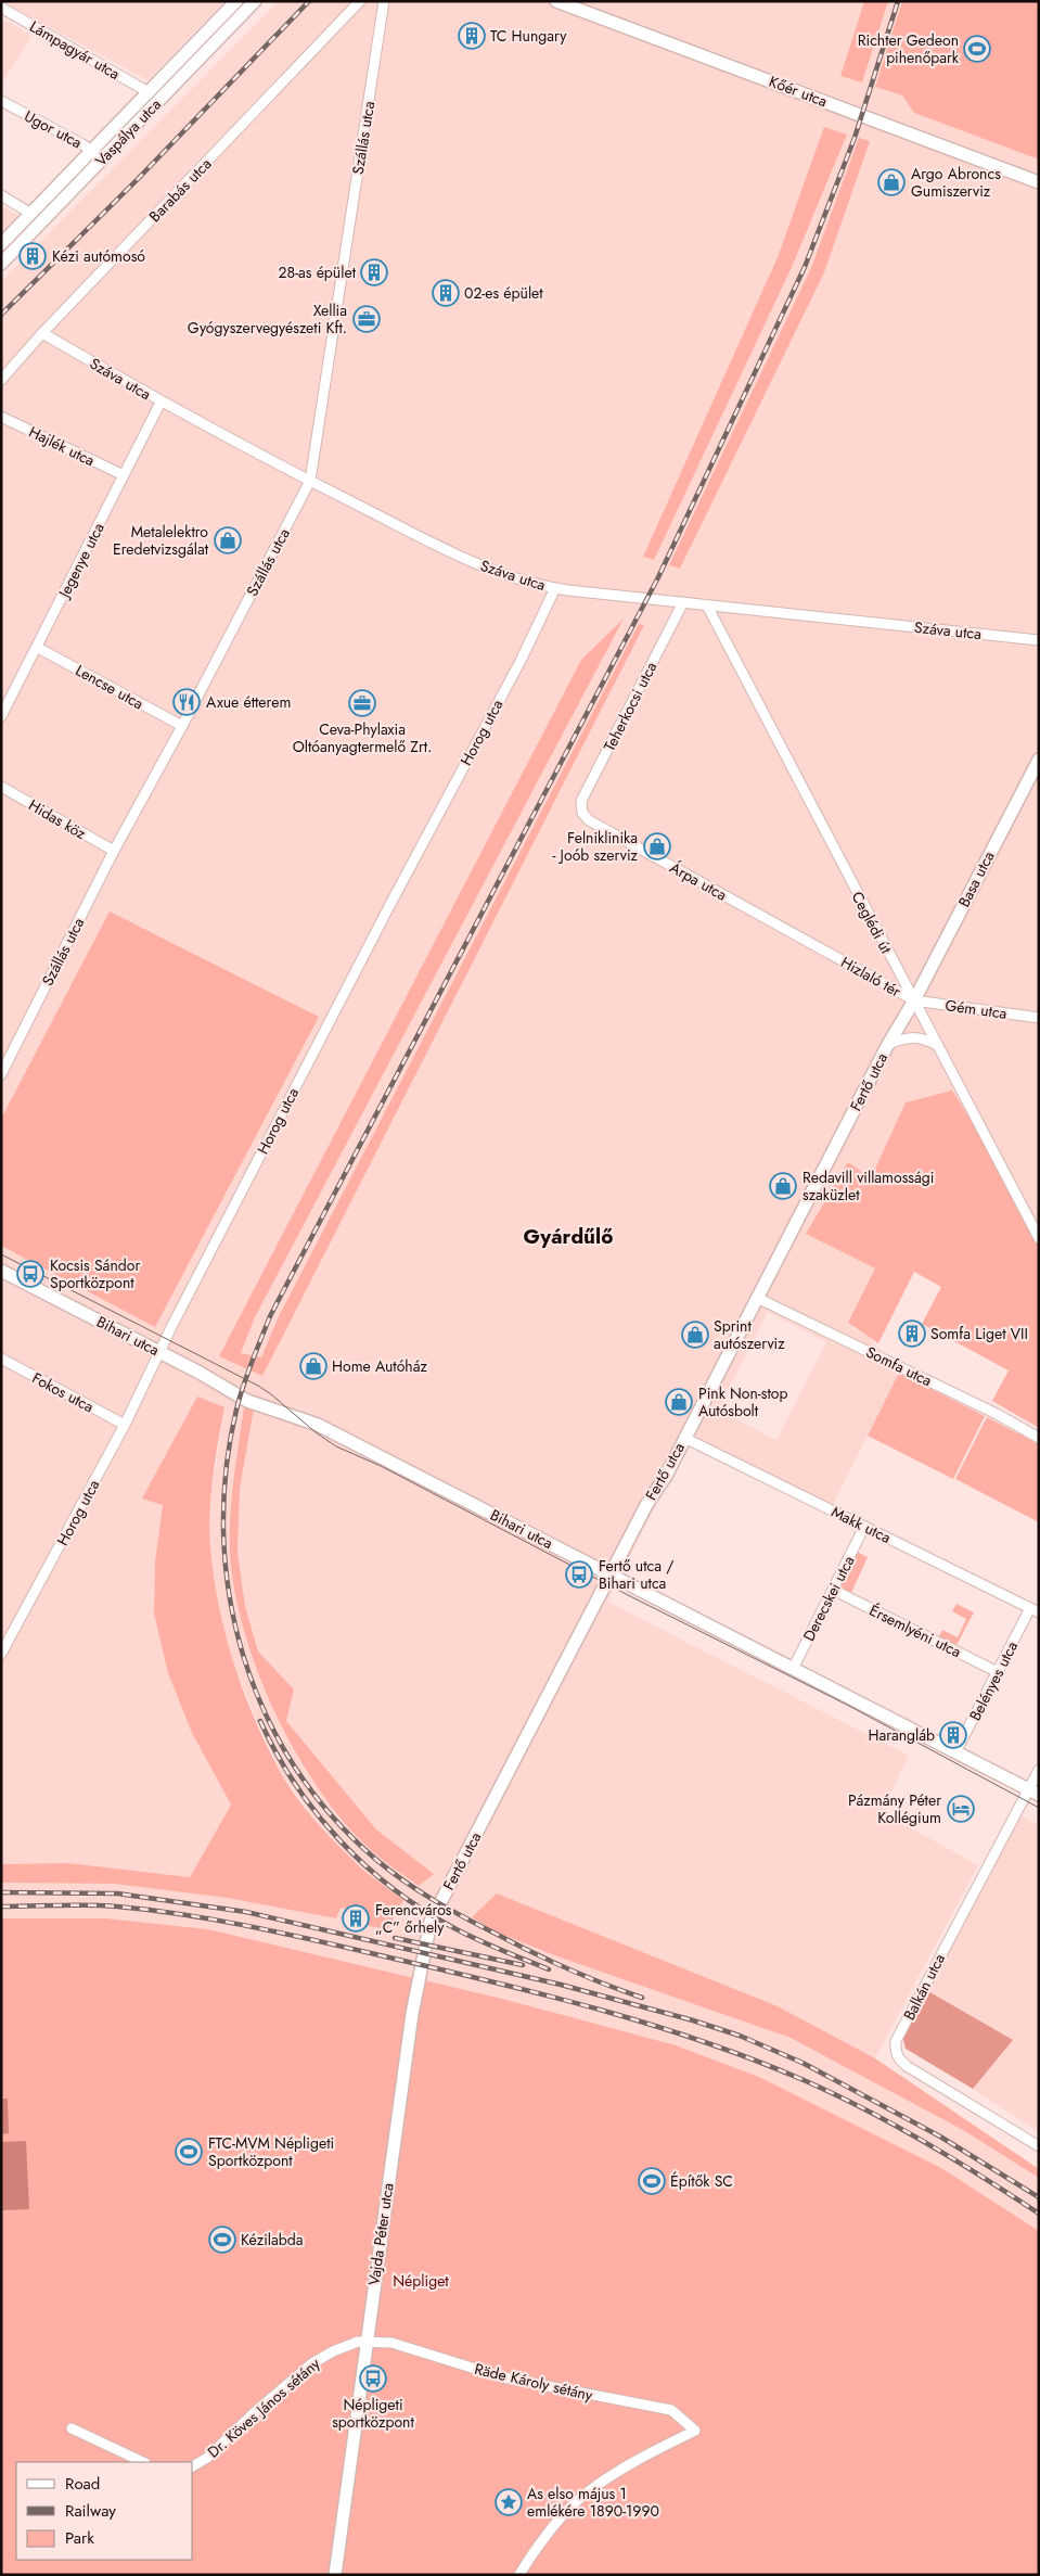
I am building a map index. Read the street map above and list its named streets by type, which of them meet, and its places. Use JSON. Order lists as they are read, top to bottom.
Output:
{
  "streets": {
    "street": [
      "Lámpagyár utca",
      "Kőér utca",
      "Ugor utca",
      "Vaspálya utca",
      "Szállás utca",
      "Barabás utca",
      "Száva utca",
      "Hajlék utca",
      "Jegenye utca",
      "Lencse utca",
      "Teherkocsi utca",
      "Horog utca",
      "Hidas köz",
      "Basa utca",
      "Árpa utca",
      "Ceglédi út",
      "Hizlaló tér",
      "Gém utca",
      "Fertő utca",
      "Bihari utca",
      "Somfa utca",
      "Fokos utca",
      "Makk utca",
      "Derecskei utca",
      "Érsemlyéni utca",
      "Belényes utca",
      "Balkán utca",
      "Vajda Péter utca",
      "Räde Károly sétány",
      "Dr. Köves János sétány"
    ]
  },
  "crossings": [
    ["Lámpagyár utca", "Vaspálya utca"],
    ["Ugor utca", "Vaspálya utca"],
    ["Szállás utca", "Száva utca"],
    ["Szállás utca", "Lencse utca"],
    ["Szállás utca", "Hidas köz"],
    ["Barabás utca", "Száva utca"],
    ["Száva utca", "Jegenye utca"],
    ["Száva utca", "Teherkocsi utca"],
    ["Száva utca", "Horog utca"],
    ["Száva utca", "Ceglédi út"],
    ["Hajlék utca", "Jegenye utca"],
    ["Jegenye utca", "Lencse utca"],
    ["Teherkocsi utca", "Árpa utca"],
    ["Horog utca", "Bihari utca"],
    ["Horog utca", "Fokos utca"],
    ["Basa utca", "Ceglédi út"],
    ["Basa utca", "Hizlaló tér"],
    ["Basa utca", "Gém utca"],
    ["Árpa utca", "Hizlaló tér"],
    ["Ceglédi út", "Hizlaló tér"],
    ["Ceglédi út", "Gém utca"],
    ["Hizlaló tér", "Gém utca"],
    ["Hizlaló tér", "Fertő utca"],
    ["Fertő utca", "Bihari utca"],
    ["Fertő utca", "Somfa utca"],
    ["Fertő utca", "Makk utca"],
    ["Fertő utca", "Vajda Péter utca"],
    ["Bihari utca", "Derecskei utca"],
    ["Bihari utca", "Belényes utca"],
    ["Bihari utca", "Balkán utca"],
    ["Makk utca", "Derecskei utca"],
    ["Makk utca", "Belényes utca"],
    ["Derecskei utca", "Érsemlyéni utca"],
    ["Érsemlyéni utca", "Belényes utca"],
    ["Vajda Péter utca", "Räde Károly sétány"],
    ["Vajda Péter utca", "Dr. Köves János sétány"],
    ["Räde Károly sétány", "Dr. Köves János sétány"]
  ],
  "districts": ["Gyárdűlő"],
  "parks": ["Népliget"],
  "places": {
    "building": [
      "TC Hungary",
      "Kézi autómosó",
      "28-as épület",
      "02-es épület",
      "Somfa Liget VII",
      "Harangláb",
      "Ferencváros „C” őrhely"
    ],
    "sports": [
      "Richter Gedeon pihenőpark",
      "FTC-MVM Népligeti Sportközpont",
      "Építők SC",
      "Kézilabda"
    ],
    "shop": [
      "Argo Abroncs Gumiszerviz",
      "Metalelektro Eredetvizsgálat",
      "Felniklinika - Joób szerviz",
      "Redavill villamossági szaküzlet",
      "Sprint autószerviz",
      "Home Autóház",
      "Pink Non-stop Autósbolt"
    ],
    "office": ["Xellia Gyógyszervegyészeti Kft.", "Ceva-Phylaxia Oltóanyagtermelő Zrt."],
    "restaurant": ["Axue étterem"],
    "bus stop": ["Kocsis Sándor Sportközpont", "Fertő utca / Bihari utca", "Népligeti sportközpont"],
    "hotel": ["Pázmány Péter Kollégium"],
    "place": ["As elso május 1 emlékére 1890-1990"]
  },
  "legend": ["Road", "Railway", "Park"]
}
